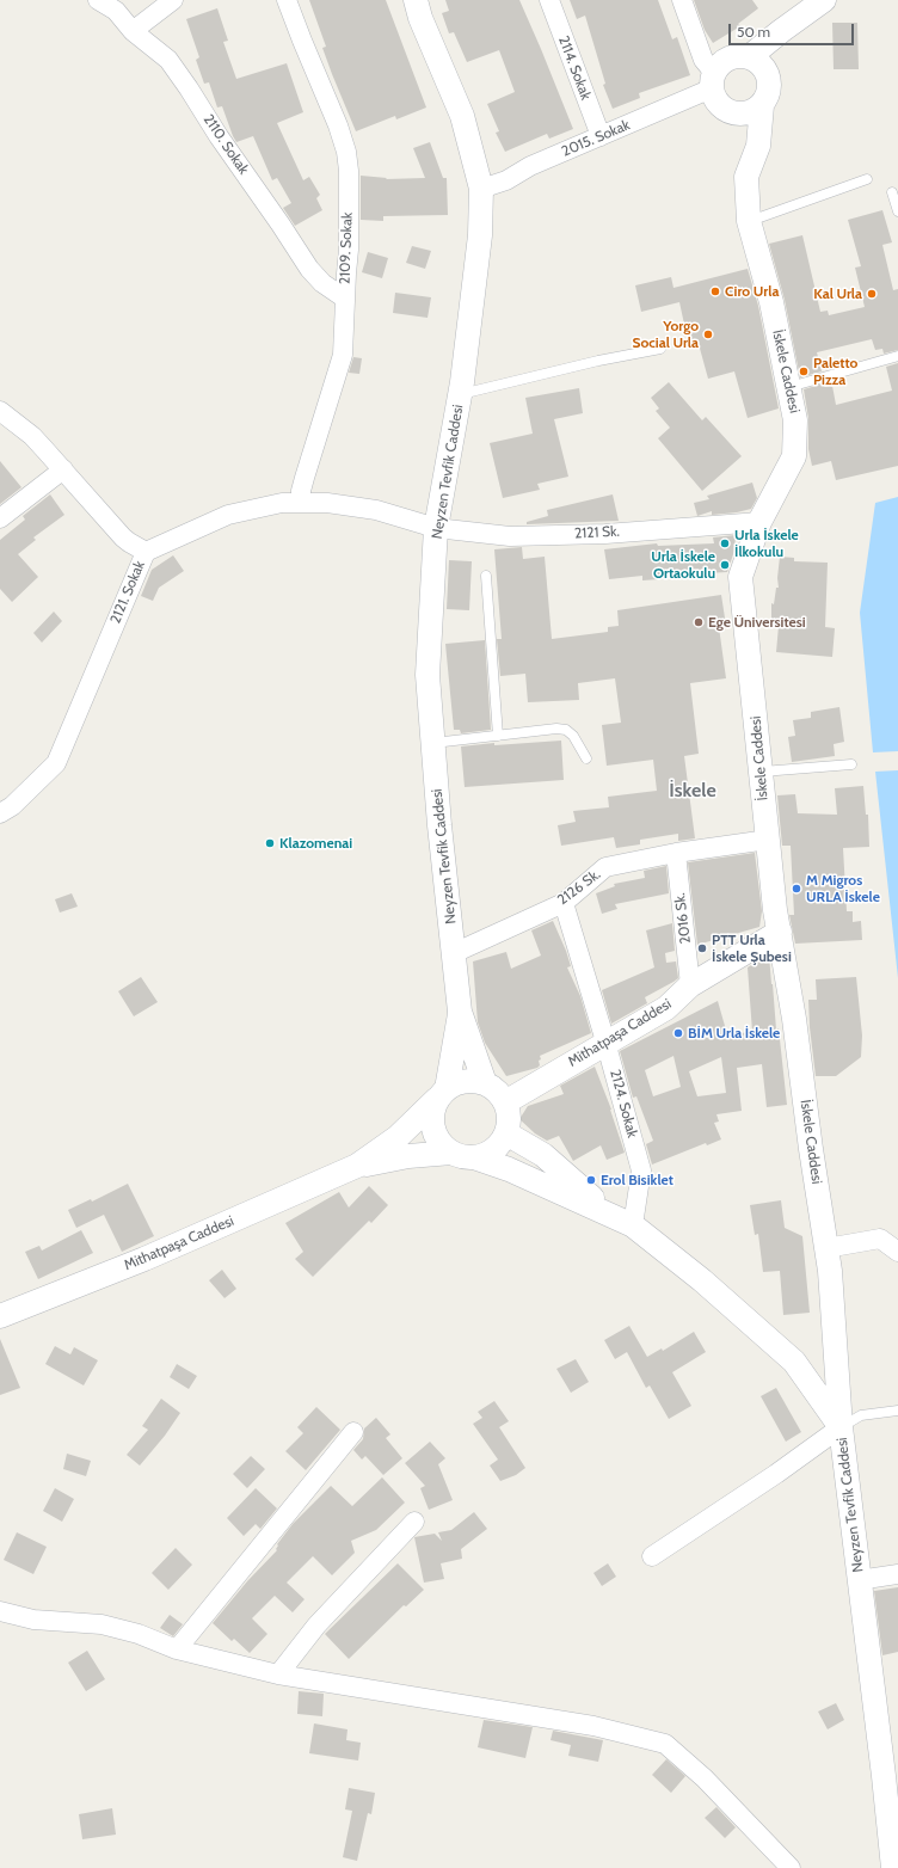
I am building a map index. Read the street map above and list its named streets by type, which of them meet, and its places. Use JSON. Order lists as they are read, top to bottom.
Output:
{
  "streets": {
    "street": [
      "2114. Sokak",
      "2015. Sokak",
      "2110. Sokak",
      "2109. Sokak",
      "İskele Caddesi",
      "Neyzen Tevfik Caddesi",
      "2121 Sk.",
      "2121. Sokak",
      "2126 Sk.",
      "2016 Sk.",
      "Mithatpaşa Caddesi",
      "2124. Sokak"
    ]
  },
  "crossings": [
    ["2114. Sokak", "2015. Sokak"],
    ["2015. Sokak", "İskele Caddesi"],
    ["2015. Sokak", "Neyzen Tevfik Caddesi"],
    ["2110. Sokak", "2109. Sokak"],
    ["2109. Sokak", "2121. Sokak"],
    ["İskele Caddesi", "Neyzen Tevfik Caddesi"],
    ["İskele Caddesi", "2121 Sk."],
    ["İskele Caddesi", "2126 Sk."],
    ["İskele Caddesi", "Mithatpaşa Caddesi"],
    ["Neyzen Tevfik Caddesi", "2121 Sk."],
    ["Neyzen Tevfik Caddesi", "2121. Sokak"],
    ["Neyzen Tevfik Caddesi", "2126 Sk."],
    ["Neyzen Tevfik Caddesi", "Mithatpaşa Caddesi"],
    ["Neyzen Tevfik Caddesi", "2124. Sokak"],
    ["2121 Sk.", "2121. Sokak"],
    ["2126 Sk.", "2016 Sk."],
    ["2126 Sk.", "2124. Sokak"],
    ["2016 Sk.", "Mithatpaşa Caddesi"],
    ["Mithatpaşa Caddesi", "2124. Sokak"]
  ],
  "districts": ["İskele"],
  "places": [
    "Ciro Urla",
    "Kal Urla",
    "Yorgo Social Urla",
    "Paletto Pizza",
    "Urla İskele İlkokulu",
    "Urla İskele Ortaokulu",
    "Ege Üniversitesi",
    "Klazomenai",
    "M Migros URLA İskele",
    "PTT Urla İskele Şubesi",
    "BİM Urla İskele",
    "Erol Bisiklet"
  ],
  "scale_bar": "50 m"
}
